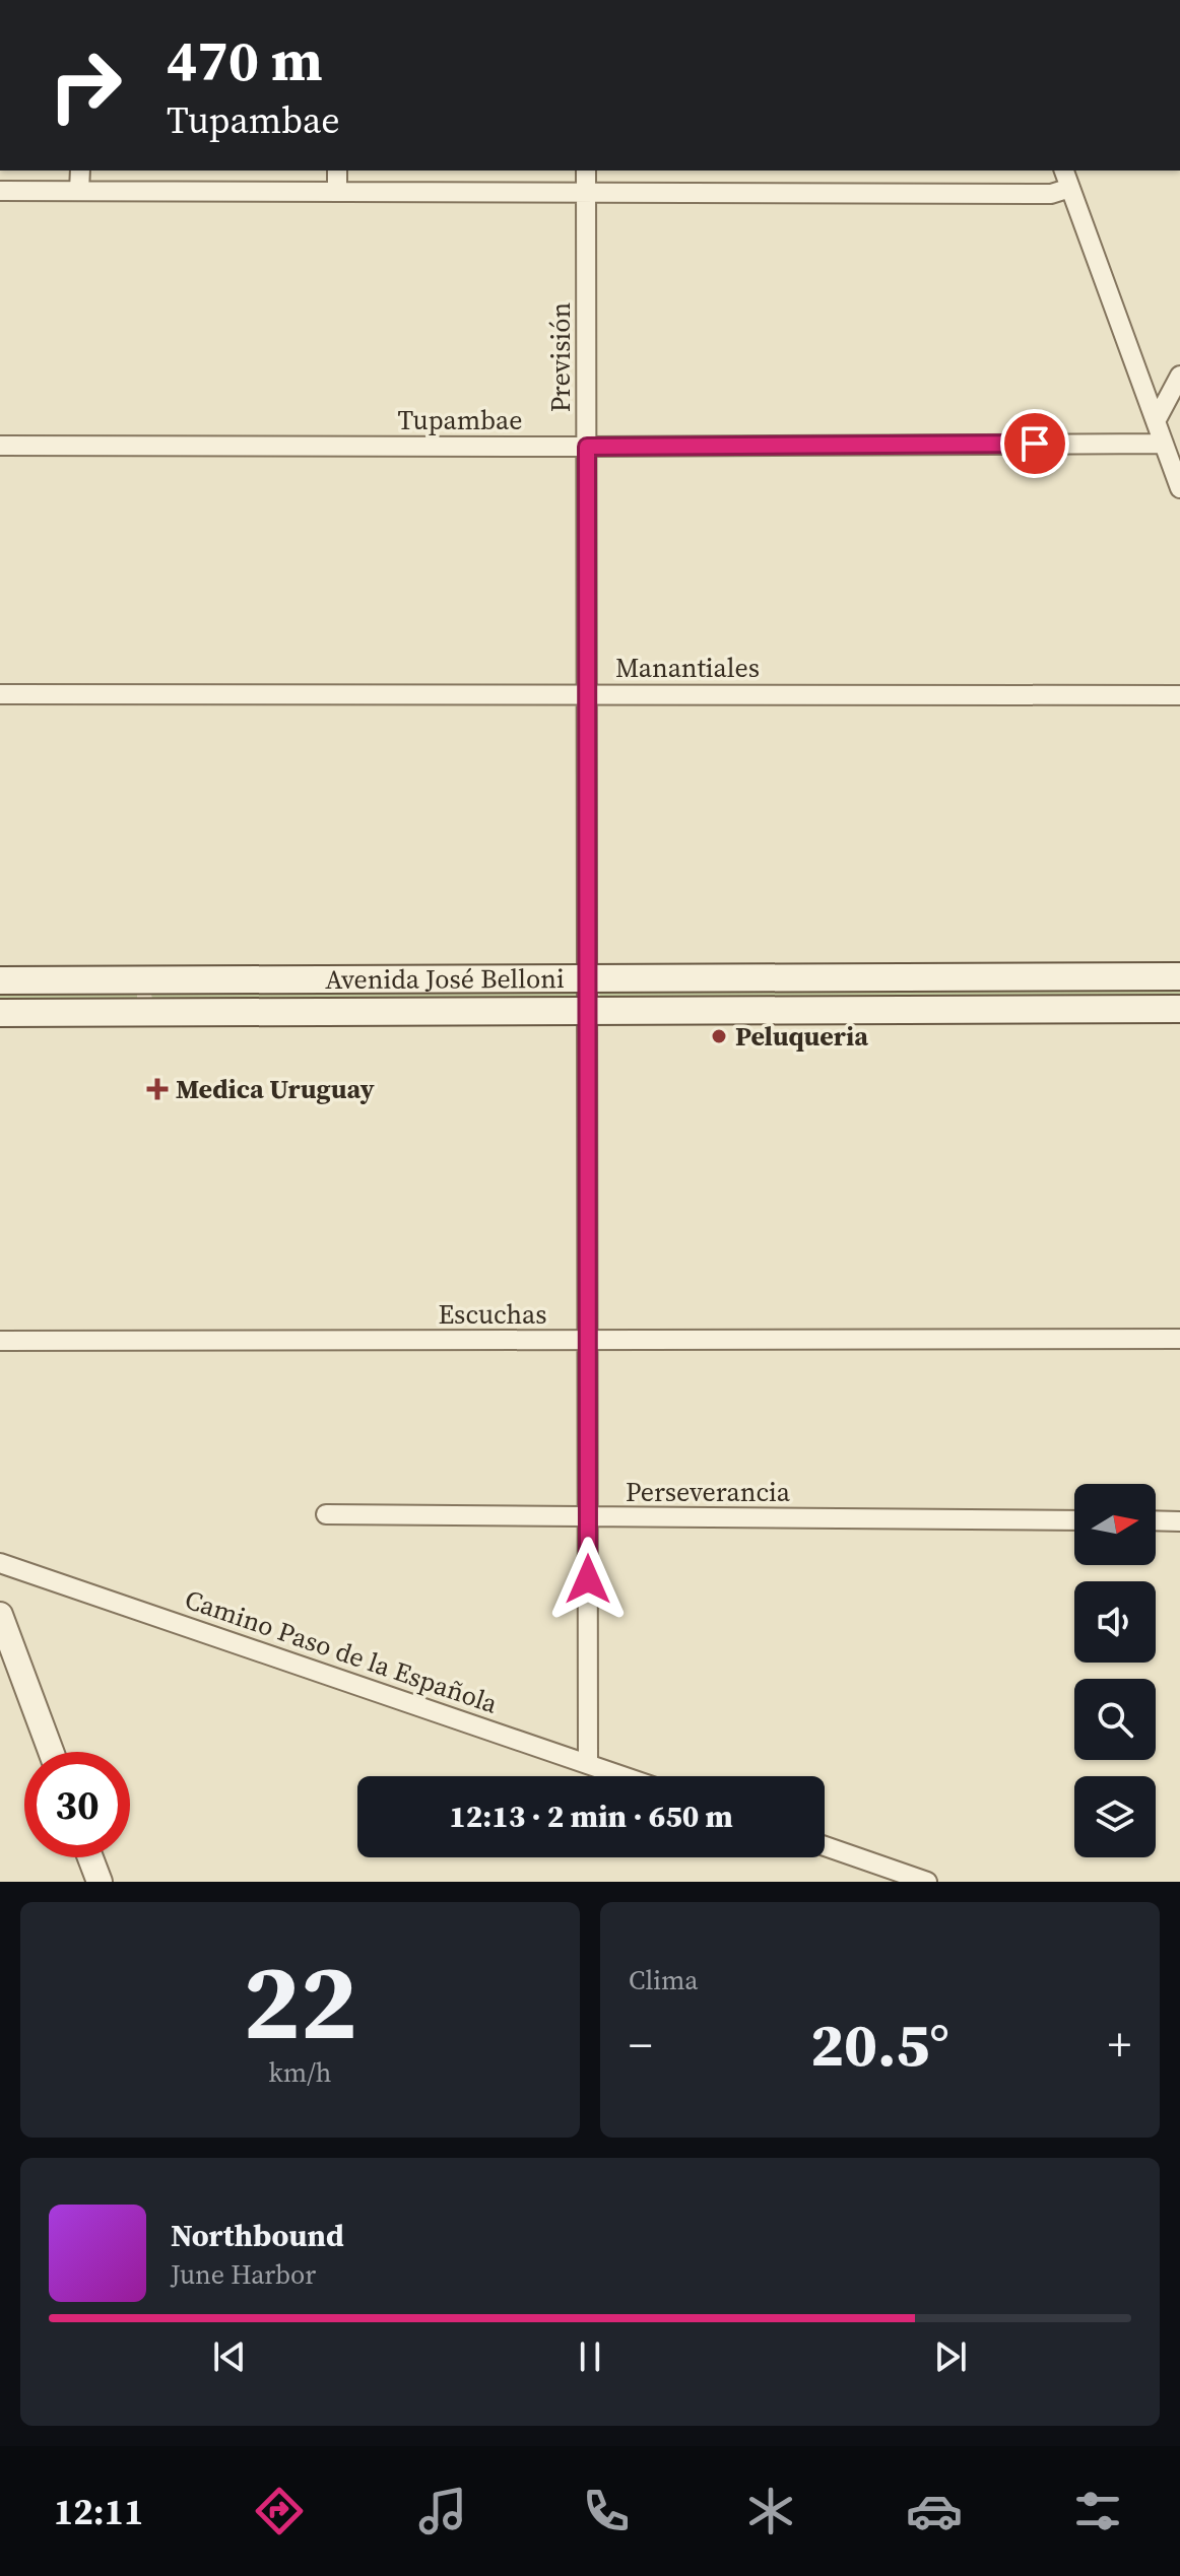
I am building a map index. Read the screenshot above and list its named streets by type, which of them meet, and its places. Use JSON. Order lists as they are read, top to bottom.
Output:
{
  "streets": {
    "main road": ["Avenida José Belloni"],
    "street": [
      "Previsión",
      "Tupambae",
      "Manantiales",
      "Escuchas",
      "Perseverancia",
      "Camino Paso de la Española"
    ]
  },
  "crossings": [
    ["Previsión", "Tupambae"],
    ["Previsión", "Manantiales"],
    ["Previsión", "Avenida José Belloni"],
    ["Previsión", "Escuchas"],
    ["Previsión", "Perseverancia"],
    ["Previsión", "Camino Paso de la Española"]
  ],
  "places": {
    "other": ["Peluqueria"],
    "health": ["Medica Uruguay"]
  },
  "north": "right",
  "page": {
    "turn": ["470 m", "Tupambae"],
    "limit": "30",
    "trip": "12:13 · 2 min · 650 m",
    "tile": [
      ["22", "km/h"],
      "Clima"
    ],
    "heat": ["−", "20.5°", "+"],
    "song": ["Northbound", "June Harbor"],
    "tabs": "12:11"
  }
}
